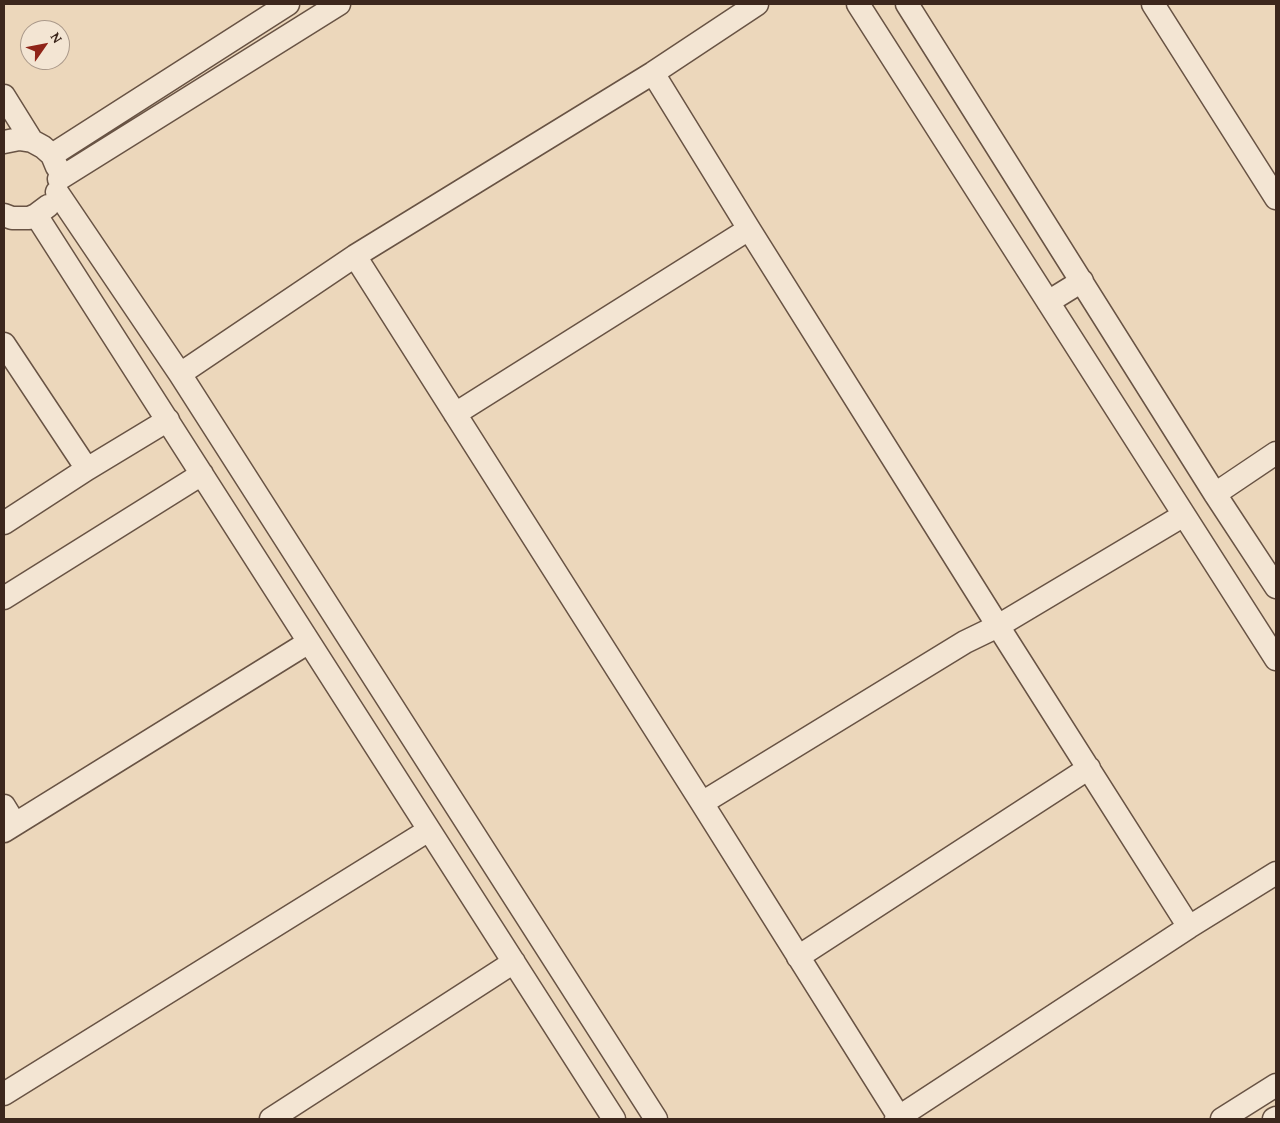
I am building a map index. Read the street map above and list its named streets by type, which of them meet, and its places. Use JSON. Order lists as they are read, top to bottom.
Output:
{
  "north": "top right"
}
